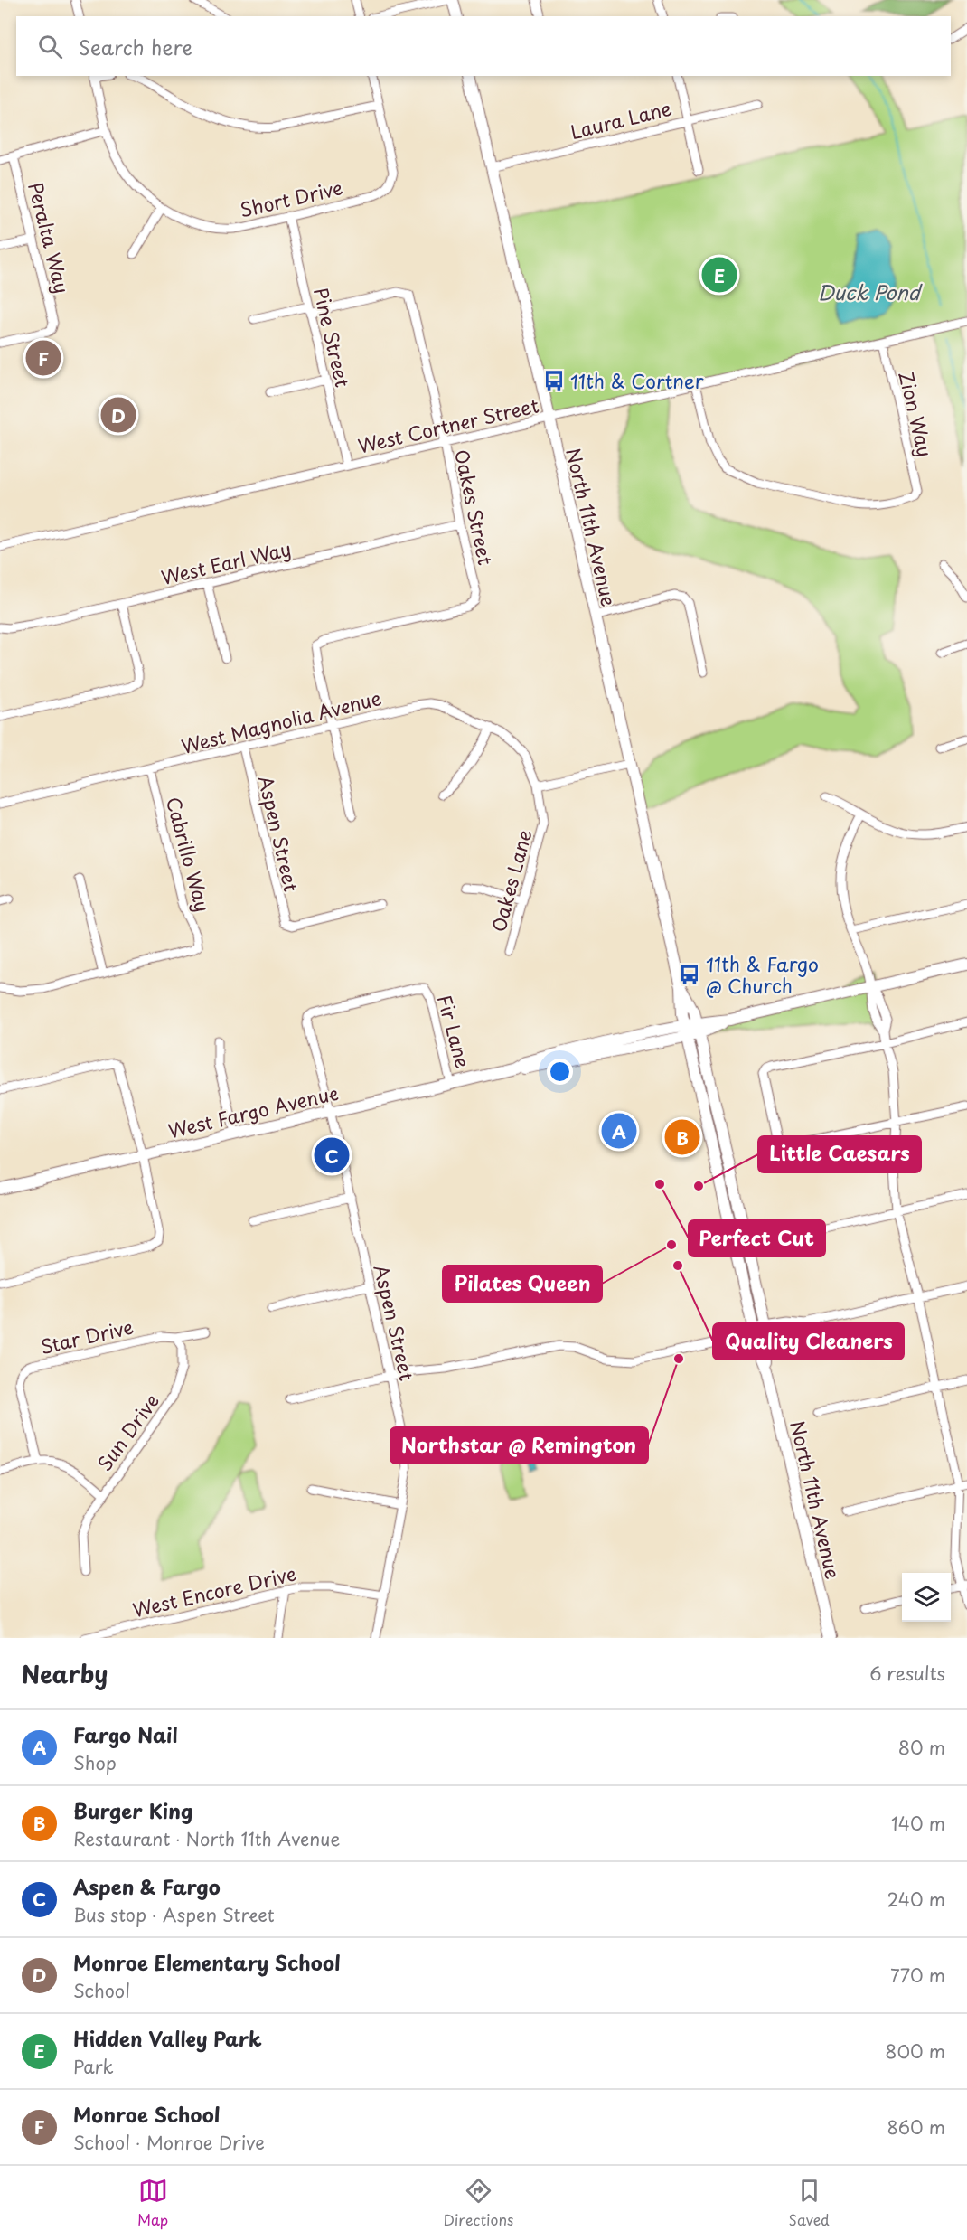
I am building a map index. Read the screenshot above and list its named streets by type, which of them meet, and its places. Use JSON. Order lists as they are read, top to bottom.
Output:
{
  "streets": {
    "main road": ["North 11th Avenue", "West Fargo Avenue"],
    "street": [
      "Laura Lane",
      "Short Drive",
      "Peralta Way",
      "Pine Street",
      "Zion Way",
      "West Cortner Street",
      "Oakes Street",
      "West Earl Way",
      "West Magnolia Avenue",
      "Aspen Street",
      "Cabrillo Way",
      "Oakes Lane",
      "Fir Lane",
      "Star Drive",
      "Sun Drive",
      "West Encore Drive"
    ]
  },
  "crossings": [
    ["Laura Lane", "North 11th Avenue"],
    ["Short Drive", "Pine Street"],
    ["Pine Street", "West Cortner Street"],
    ["Pine Street", "Oakes Street"],
    ["Zion Way", "West Cortner Street"],
    ["West Cortner Street", "Oakes Street"],
    ["West Cortner Street", "North 11th Avenue"],
    ["Oakes Street", "West Earl Way"],
    ["Oakes Street", "West Magnolia Avenue"],
    ["North 11th Avenue", "West Fargo Avenue"],
    ["West Magnolia Avenue", "Aspen Street"],
    ["West Magnolia Avenue", "Cabrillo Way"],
    ["West Magnolia Avenue", "Oakes Lane"],
    ["Aspen Street", "Fir Lane"],
    ["Aspen Street", "West Fargo Avenue"],
    ["Aspen Street", "West Encore Drive"],
    ["Fir Lane", "West Fargo Avenue"],
    ["Star Drive", "Sun Drive"]
  ],
  "water": ["Duck Pond"],
  "places": {
    "bus stop": ["11th & Cortner", "11th & Fargo @ Church"],
    "other": [
      "Perfect Cut",
      "Little Caesars",
      "Pilates Queen",
      "Quality Cleaners",
      "Northstar @ Remington"
    ]
  },
  "page": {
    "search": "Search here",
    "pins": [
      "E",
      "F",
      "D",
      "A",
      "B",
      "C"
    ],
    "heading": ["Nearby", "6 results"],
    "list": [
      {
        "mark": "A",
        "name": "Fargo Nail",
        "note": "Shop",
        "value": "80 m"
      },
      {
        "mark": "B",
        "name": "Burger King",
        "note": "Restaurant · North 11th Avenue",
        "value": "140 m"
      },
      {
        "mark": "C",
        "name": "Aspen & Fargo",
        "note": "Bus stop · Aspen Street",
        "value": "240 m"
      },
      {
        "mark": "D",
        "name": "Monroe Elementary School",
        "note": "School",
        "value": "770 m"
      },
      {
        "mark": "E",
        "name": "Hidden Valley Park",
        "note": "Park",
        "value": "800 m"
      },
      {
        "mark": "F",
        "name": "Monroe School",
        "note": "School · Monroe Drive",
        "value": "860 m"
      }
    ],
    "nav": ["Map", "Directions", "Saved"]
  }
}
